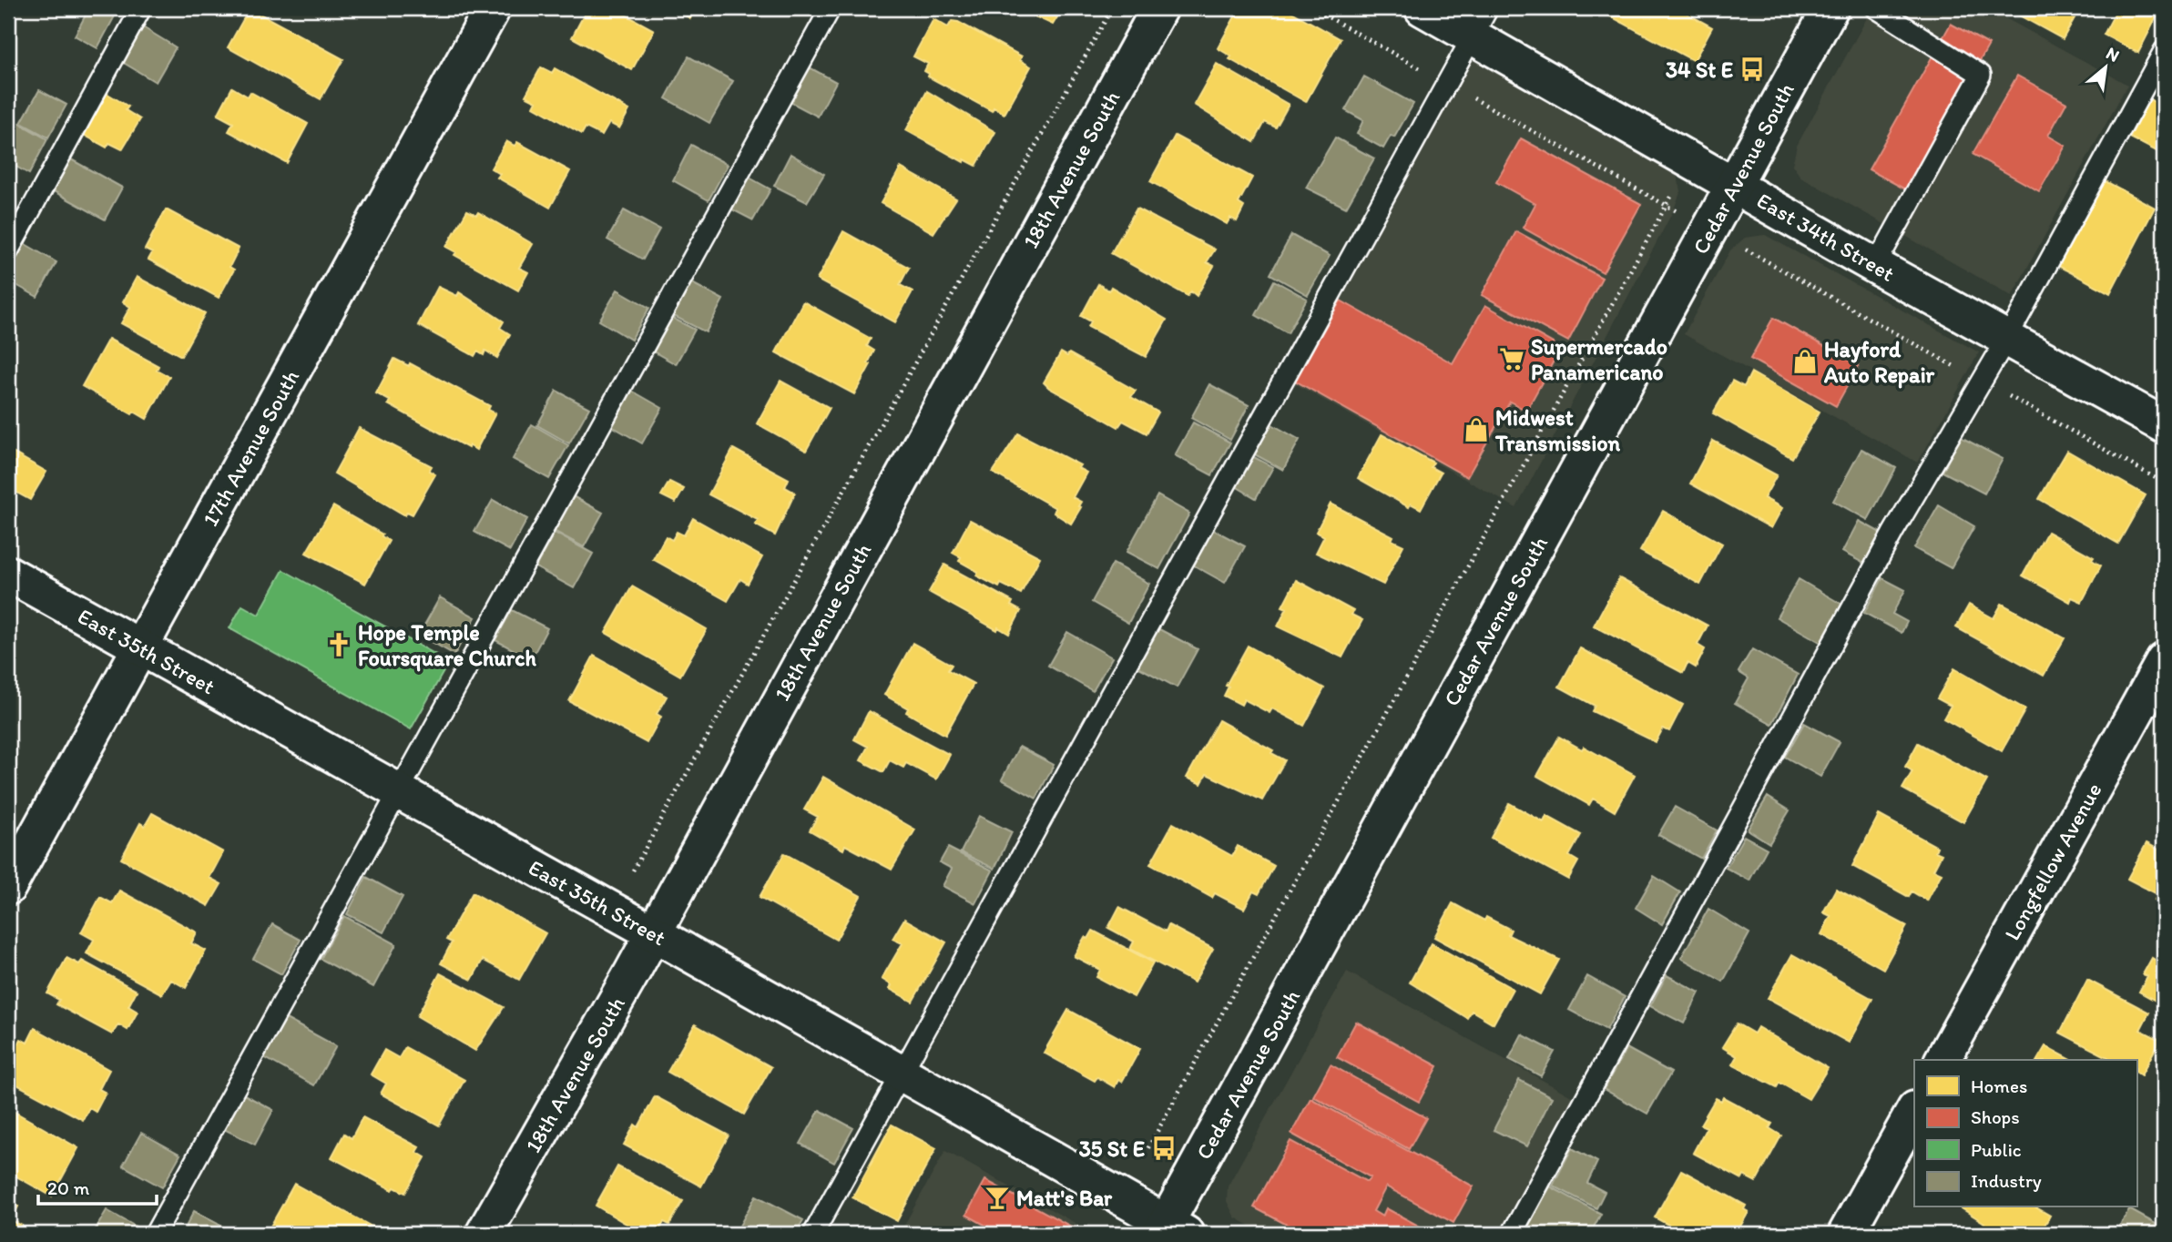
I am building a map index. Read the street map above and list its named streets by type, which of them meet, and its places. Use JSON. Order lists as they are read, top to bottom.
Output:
{
  "streets": {
    "street": [
      "Cedar Avenue South",
      "18th Avenue South",
      "East 34th Street",
      "17th Avenue South",
      "East 35th Street",
      "Longfellow Avenue"
    ]
  },
  "crossings": [
    ["Cedar Avenue South", "East 34th Street"],
    ["Cedar Avenue South", "East 35th Street"],
    ["18th Avenue South", "East 35th Street"],
    ["17th Avenue South", "East 35th Street"]
  ],
  "places": {
    "bus stop": ["34 St E", "35 St E"],
    "supermarket": ["Supermercado Panamericano"],
    "shop": ["Hayford Auto Repair", "Midwest Transmission"],
    "church": ["Hope Temple Foursquare Church"],
    "bar": ["Matt's Bar"]
  },
  "legend": [
    "Homes",
    "Shops",
    "Public",
    "Industry"
  ],
  "scale_bar": "20 m",
  "north": "top right"
}
